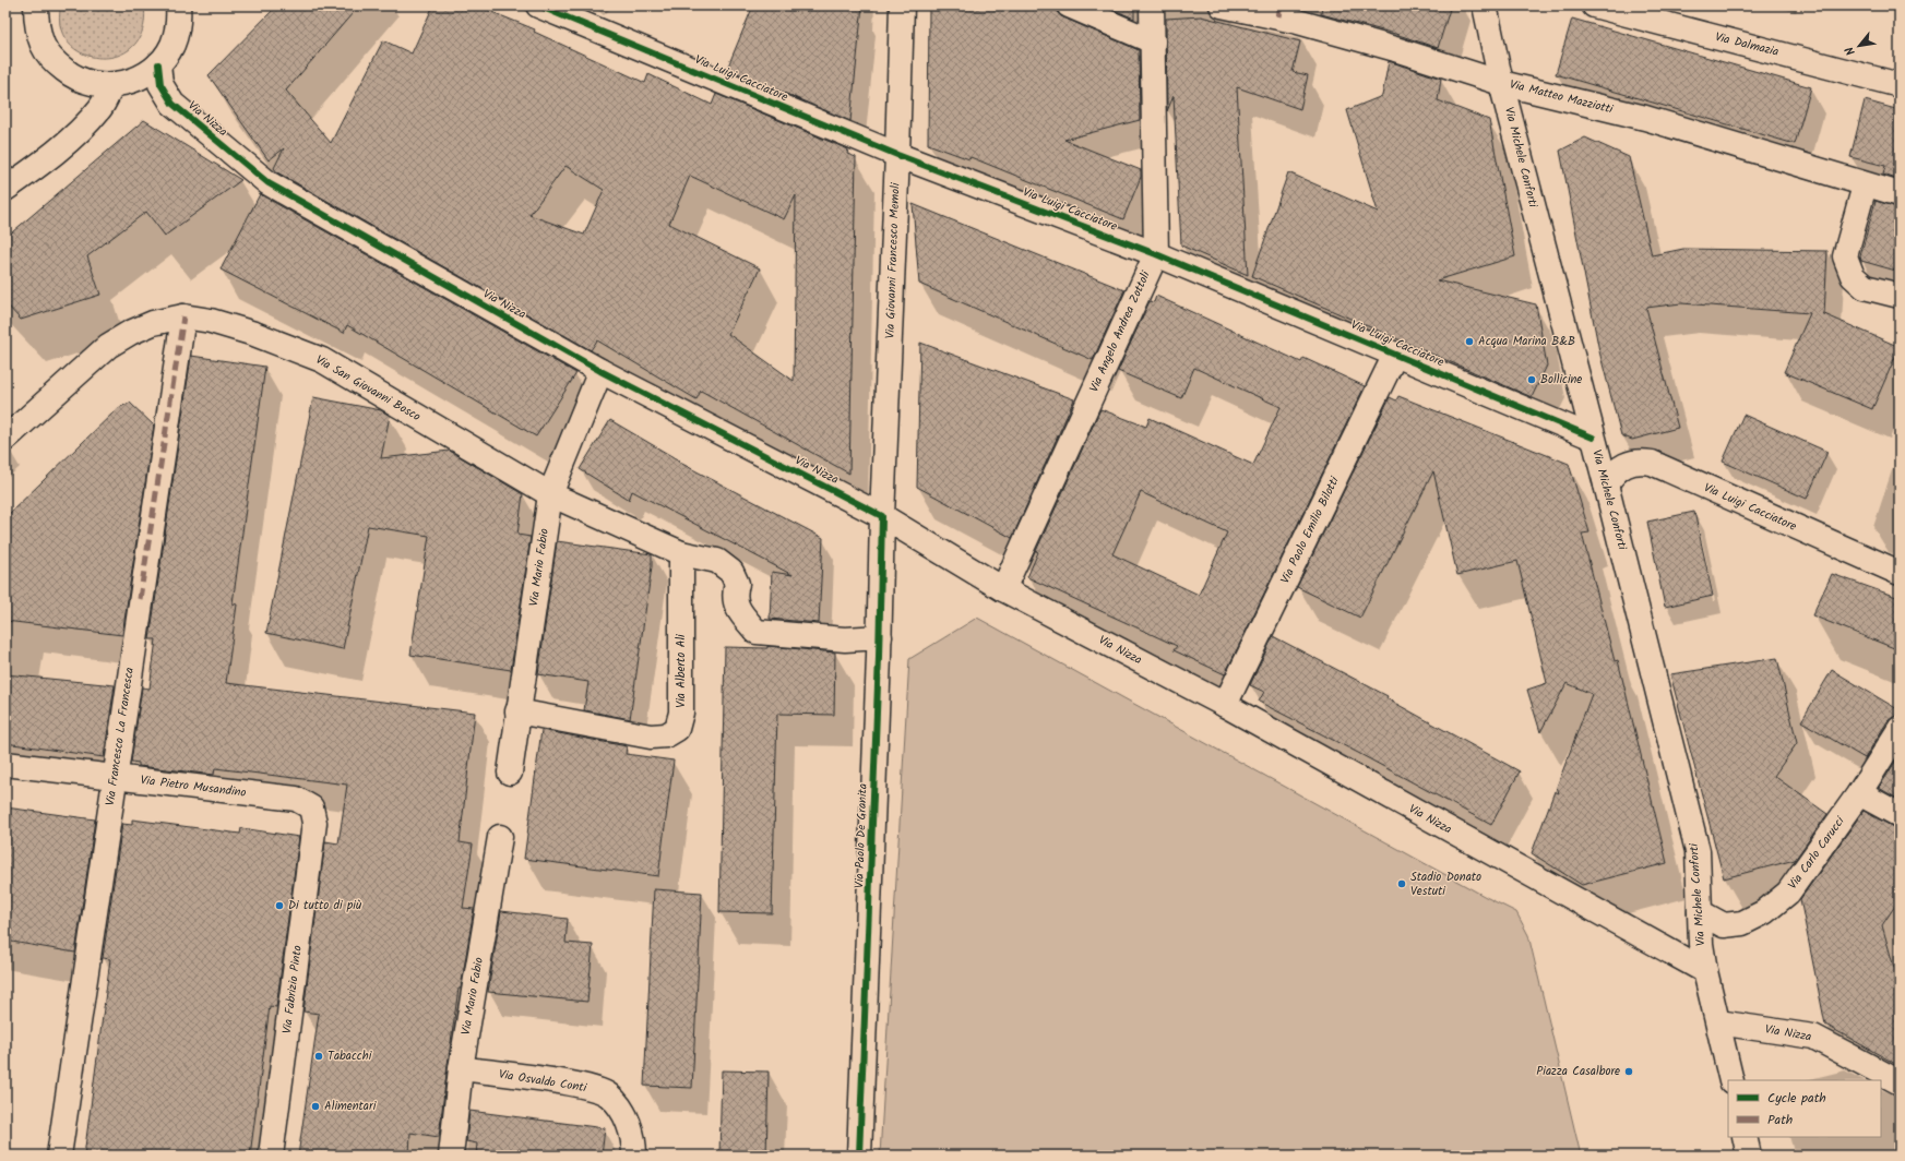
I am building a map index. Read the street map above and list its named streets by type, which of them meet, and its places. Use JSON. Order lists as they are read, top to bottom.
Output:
{
  "streets": {
    "street": [
      "Via Dalmazia",
      "Via Luigi Cacciatore",
      "Via Matteo Mazziotti",
      "Via Nizza",
      "Via Michele Conforti",
      "Via Giovanni Francesco Memoli",
      "Via Angelo Andrea Zottoli",
      "Via San Giovanni Bosco",
      "Via Paolo Emilio Bilotti",
      "Via Mario Fabio",
      "Via Alberto Ali",
      "Via Francesco La Francesca",
      "Via Pietro Musandino",
      "Via Paolo De Granita",
      "Via Carlo Carucci",
      "Via Fabrizio Pinto",
      "Via Osvaldo Conti"
    ]
  },
  "crossings": [
    ["Via Luigi Cacciatore", "Via Michele Conforti"],
    ["Via Luigi Cacciatore", "Via Giovanni Francesco Memoli"],
    ["Via Luigi Cacciatore", "Via Angelo Andrea Zottoli"],
    ["Via Luigi Cacciatore", "Via Paolo Emilio Bilotti"],
    ["Via Matteo Mazziotti", "Via Michele Conforti"],
    ["Via Nizza", "Via Michele Conforti"],
    ["Via Nizza", "Via Giovanni Francesco Memoli"],
    ["Via Nizza", "Via Angelo Andrea Zottoli"],
    ["Via Nizza", "Via Paolo Emilio Bilotti"],
    ["Via Nizza", "Via Mario Fabio"],
    ["Via Nizza", "Via Paolo De Granita"],
    ["Via Michele Conforti", "Via Carlo Carucci"],
    ["Via Giovanni Francesco Memoli", "Via Paolo De Granita"],
    ["Via San Giovanni Bosco", "Via Mario Fabio"],
    ["Via San Giovanni Bosco", "Via Francesco La Francesca"],
    ["Via Mario Fabio", "Via Alberto Ali"],
    ["Via Mario Fabio", "Via Osvaldo Conti"],
    ["Via Francesco La Francesca", "Via Pietro Musandino"],
    ["Via Pietro Musandino", "Via Fabrizio Pinto"]
  ],
  "places": [
    "Acqua Marina B&B",
    "Bollicine",
    "Stadio Donato Vestuti",
    "Di tutto di più",
    "Tabacchi",
    "Piazza Casalbore",
    "Alimentari"
  ],
  "legend": ["Cycle path", "Path"],
  "north": "bottom left"
}
